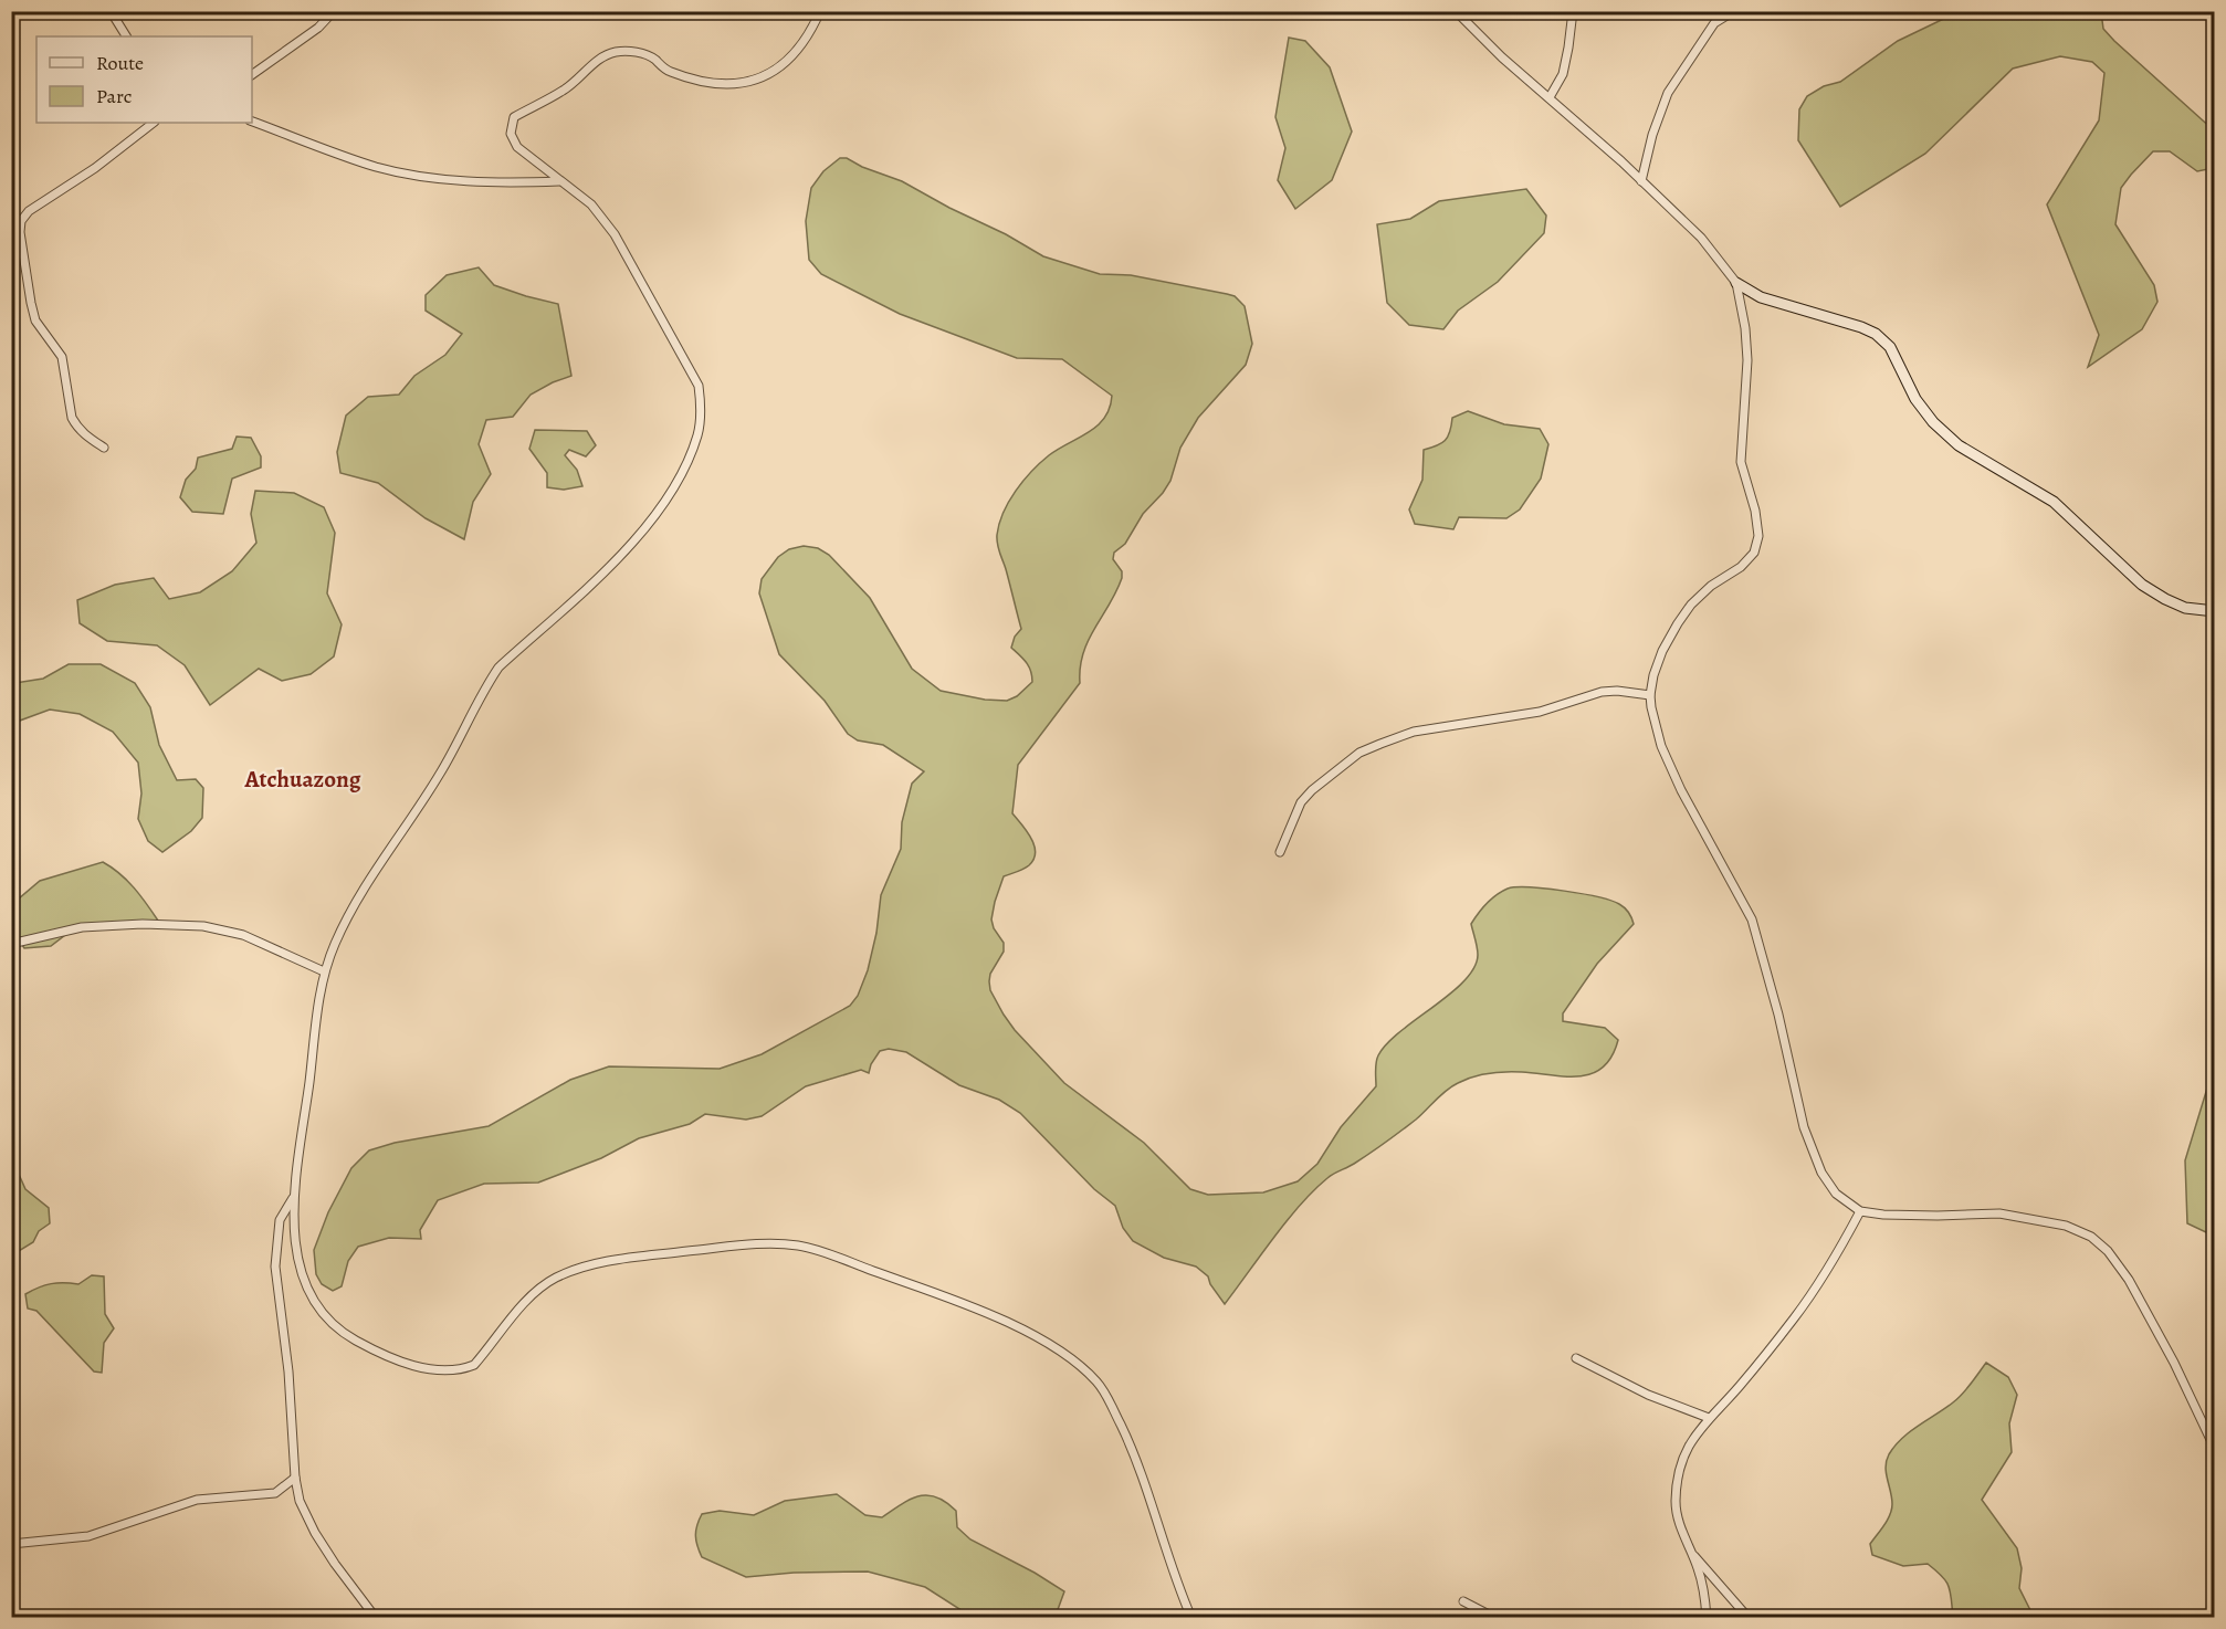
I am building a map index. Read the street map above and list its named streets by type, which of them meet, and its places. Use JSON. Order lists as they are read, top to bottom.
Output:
{
  "districts": ["Atchuazong"],
  "legend": ["Route", "Parc"]
}
